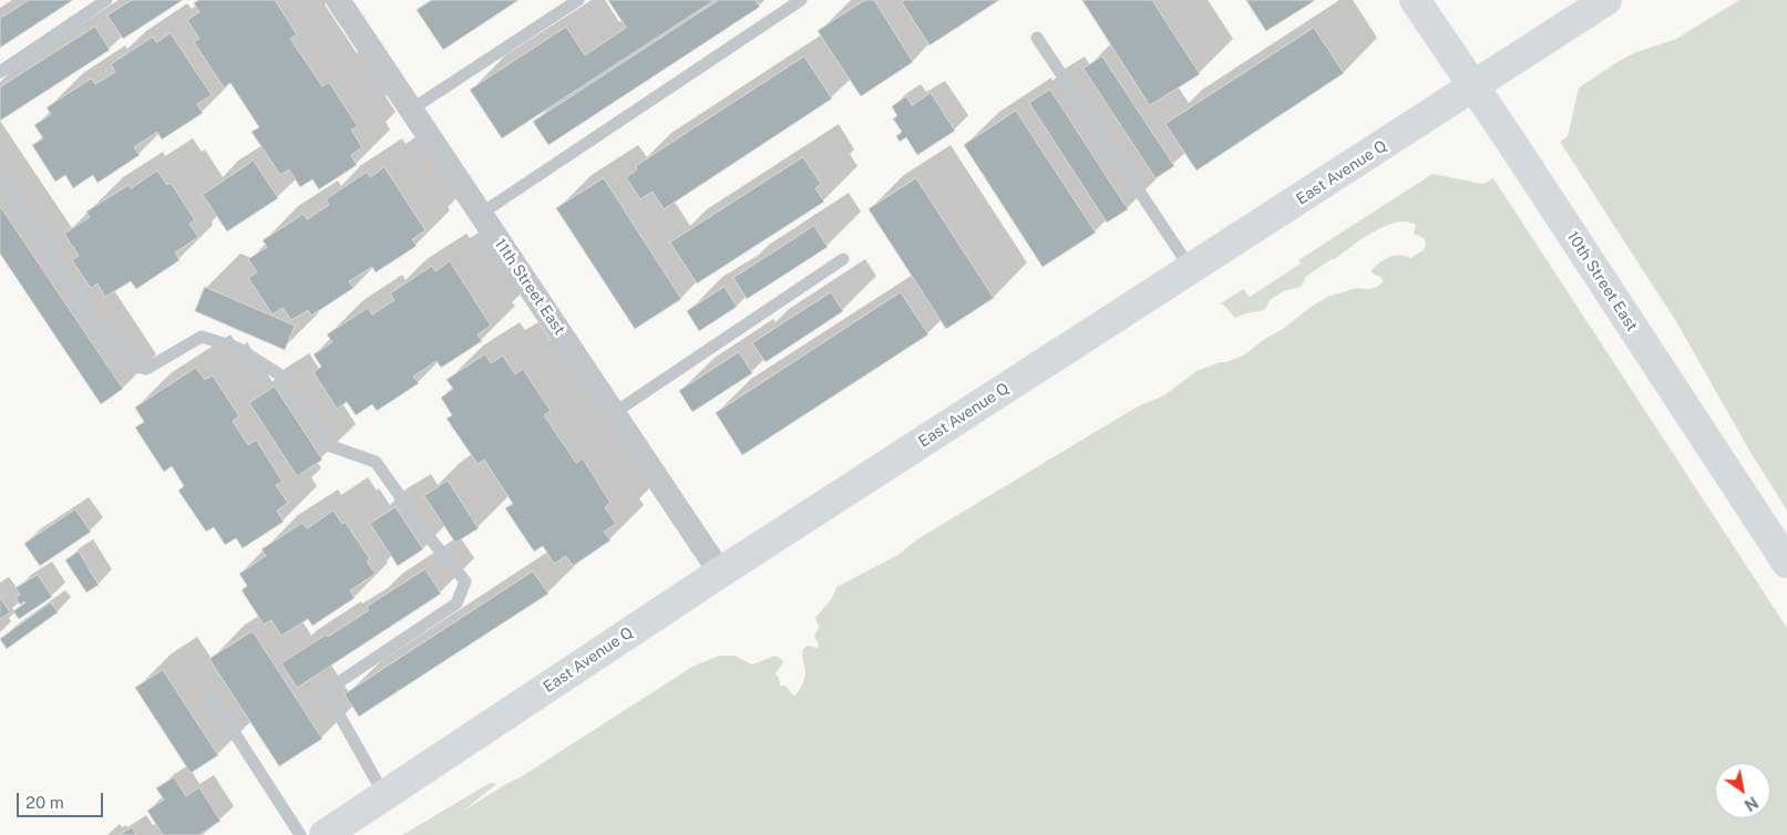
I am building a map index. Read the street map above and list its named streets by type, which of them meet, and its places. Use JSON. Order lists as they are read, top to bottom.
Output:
{
  "streets": {
    "main road": ["East Avenue Q", "10th Street East"],
    "street": ["11th Street East"]
  },
  "crossings": [
    ["East Avenue Q", "10th Street East"],
    ["East Avenue Q", "11th Street East"]
  ],
  "scale_bar": "20 m",
  "north": "bottom right"
}
